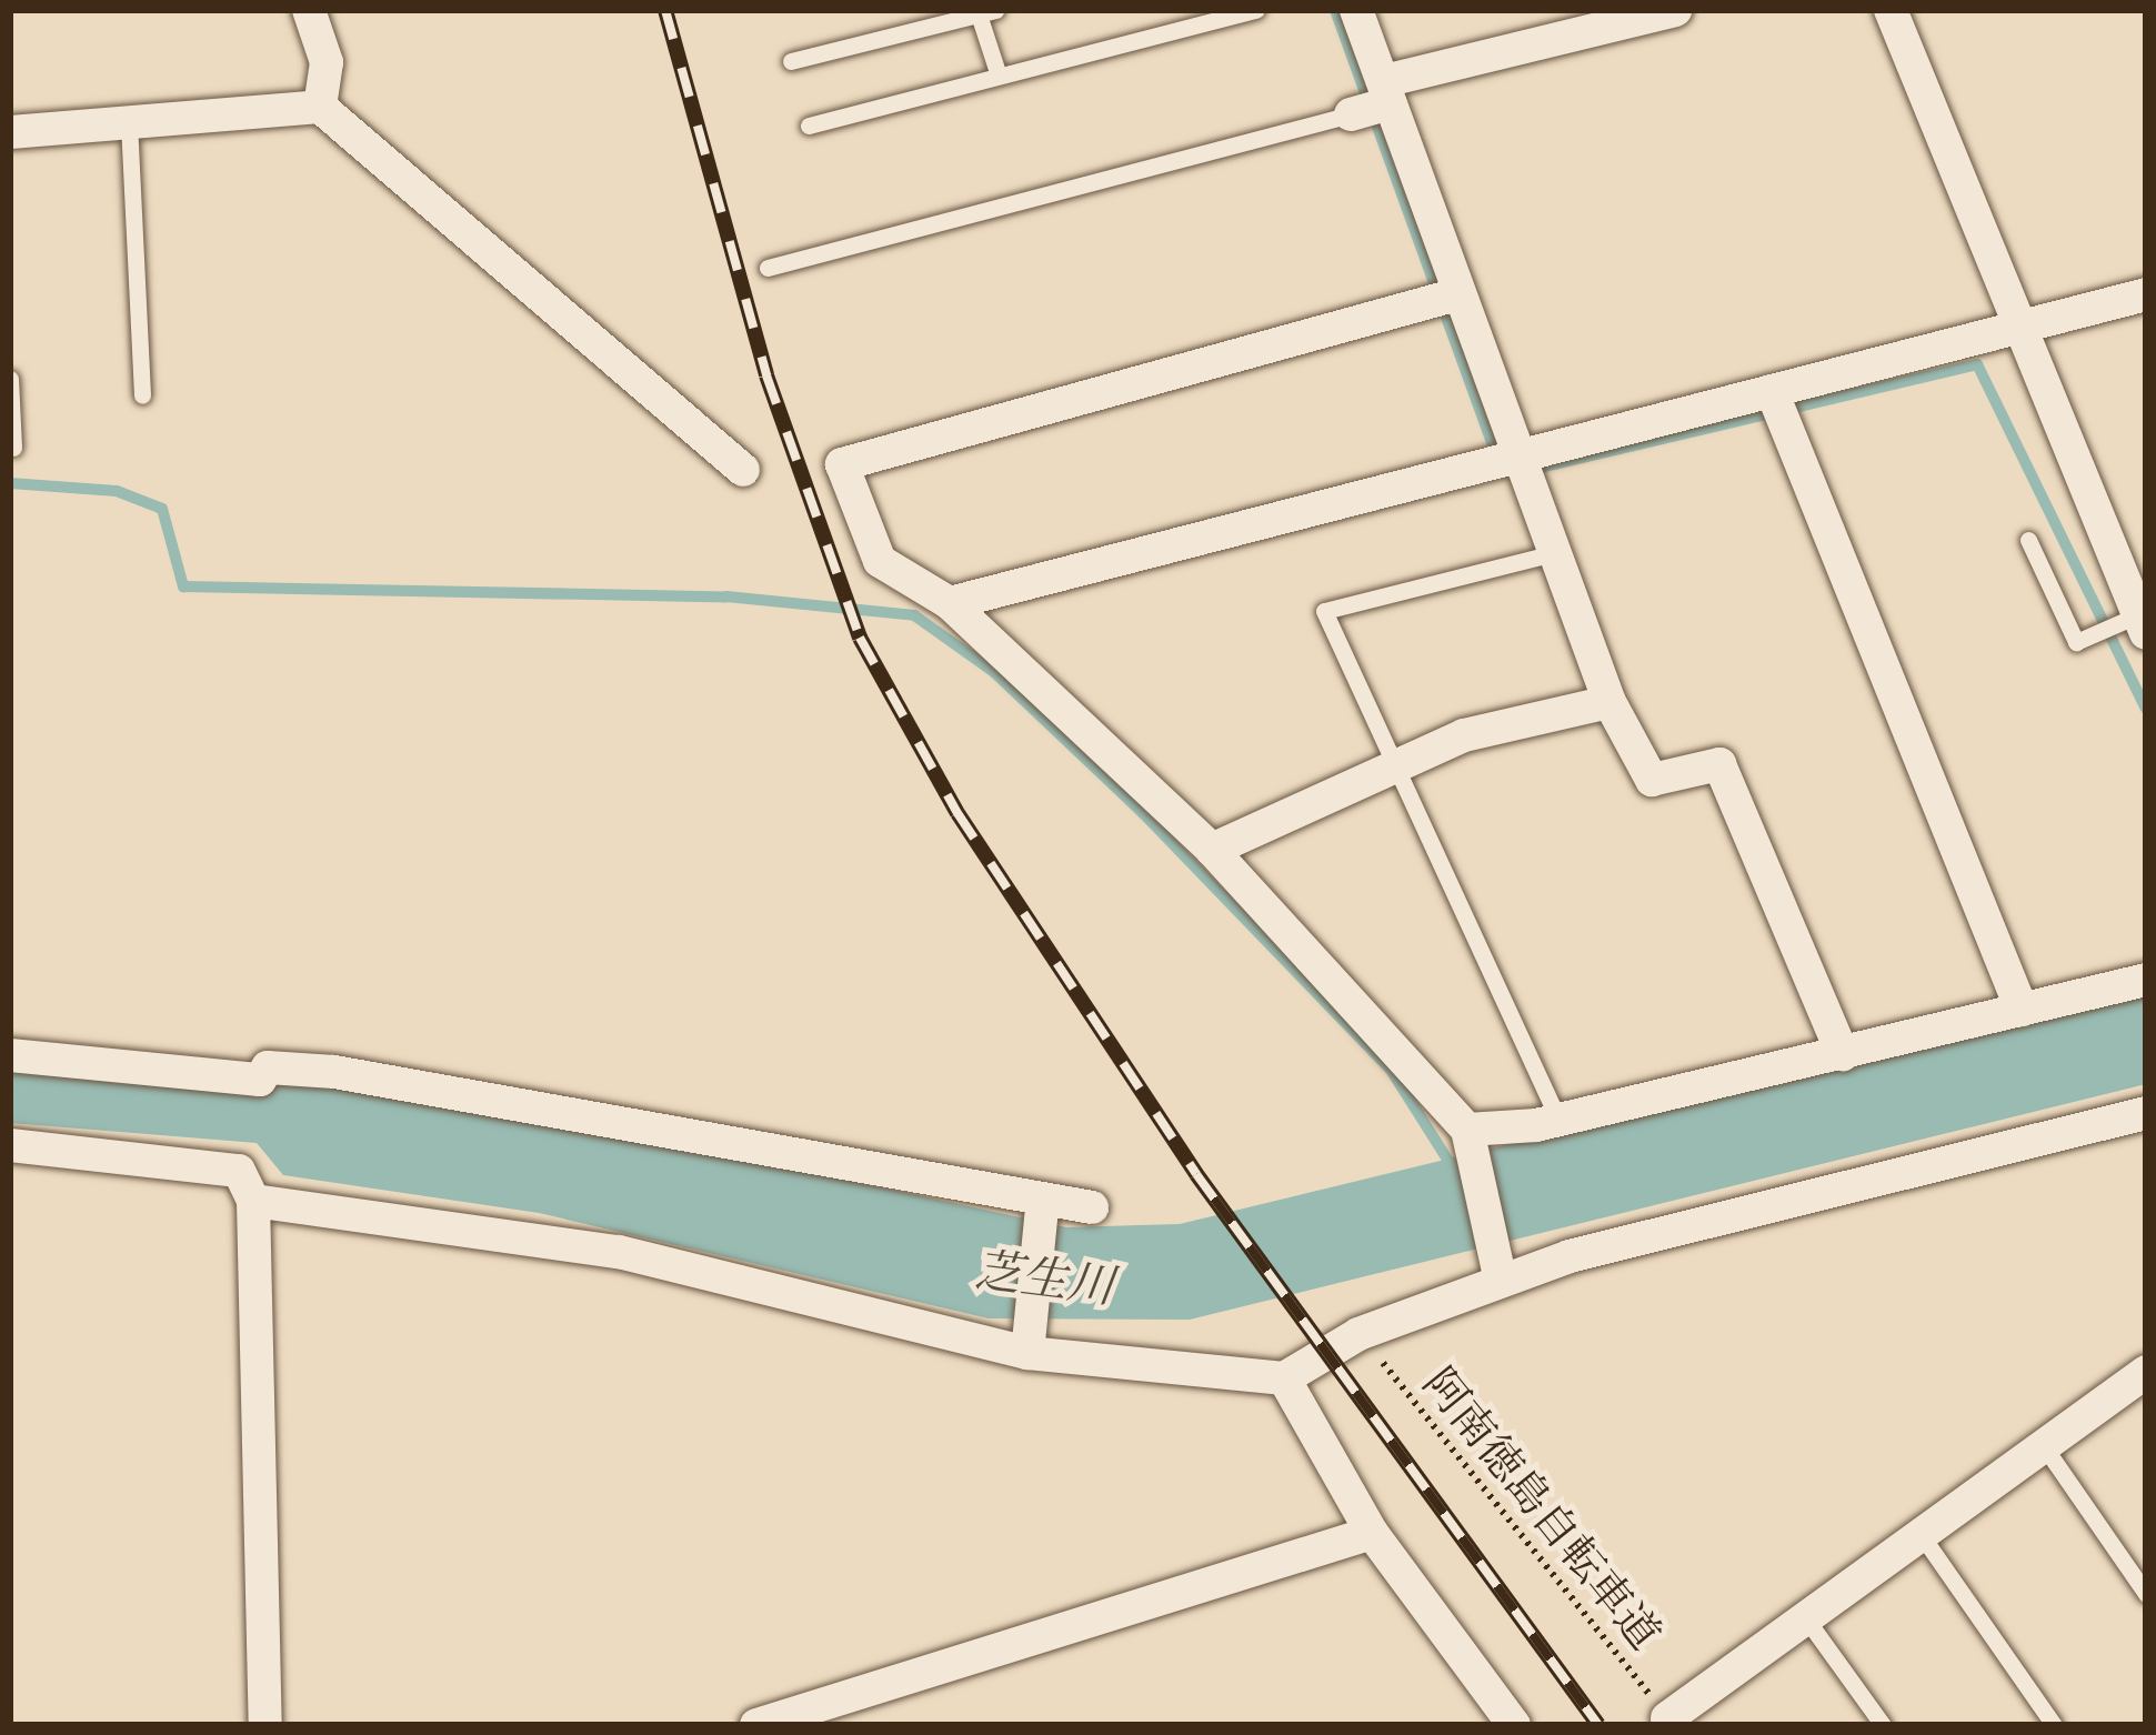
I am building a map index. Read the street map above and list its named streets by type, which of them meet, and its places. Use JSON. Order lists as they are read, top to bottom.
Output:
{
  "streets": {
    "path": ["阿南徳島自転車道"]
  },
  "water": ["芝生川"]
}
